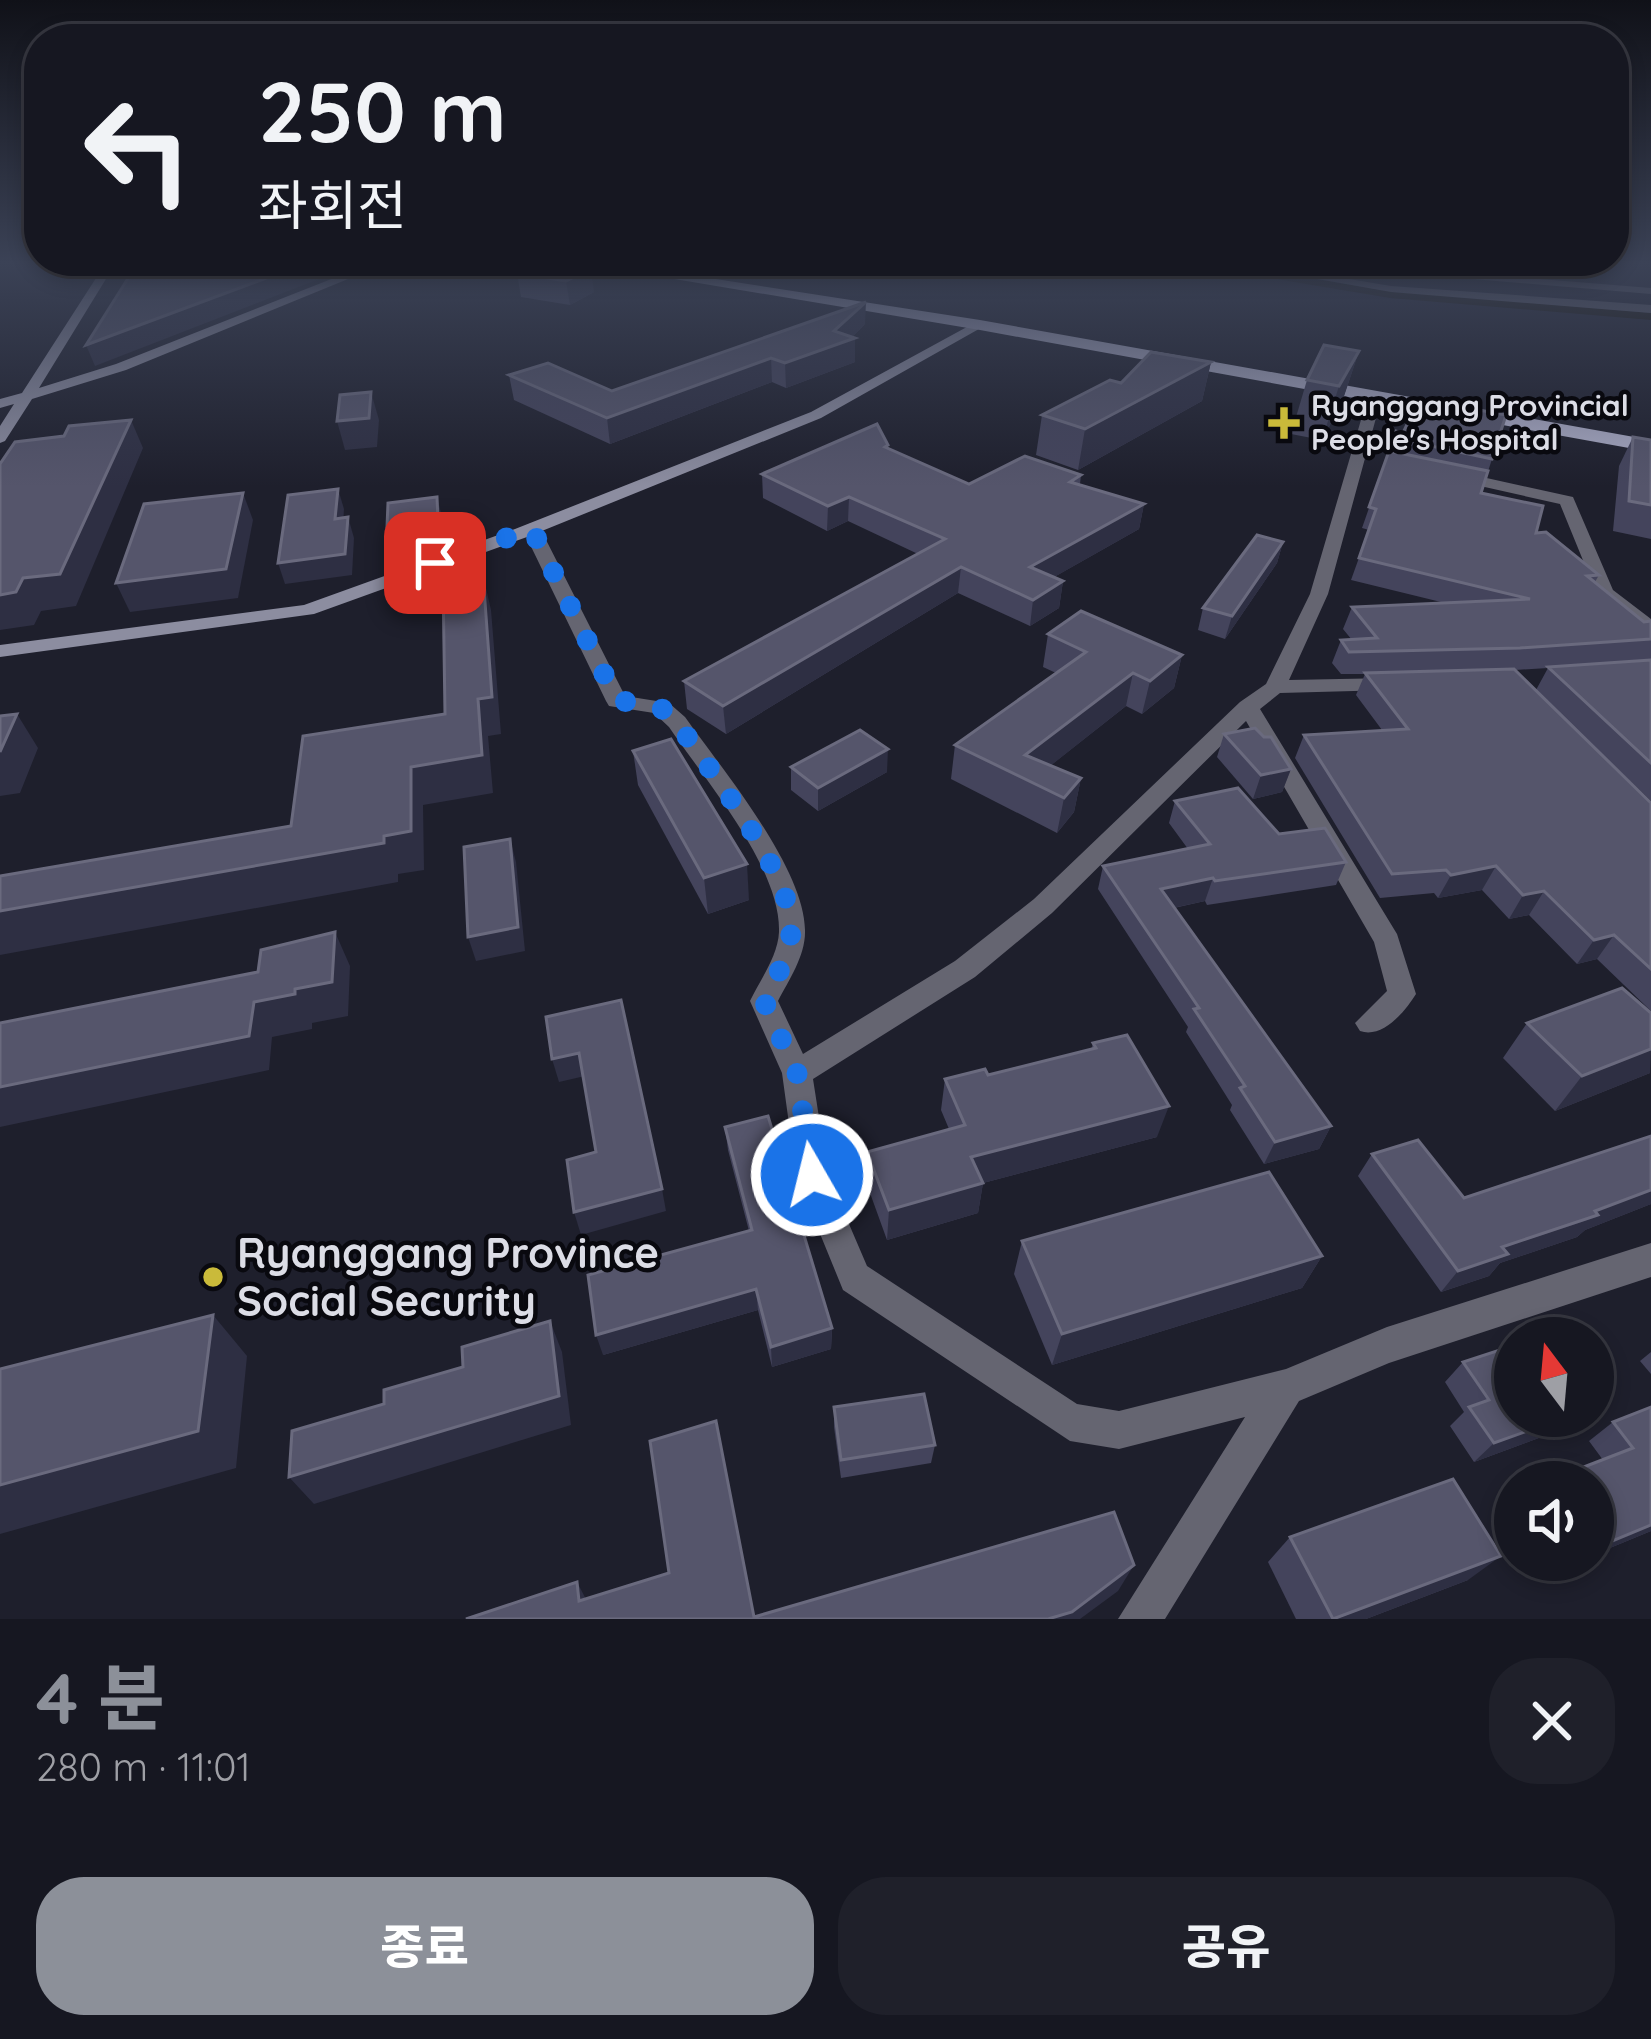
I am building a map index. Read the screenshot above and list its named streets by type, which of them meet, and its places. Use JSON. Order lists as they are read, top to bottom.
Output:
{
  "places": {
    "health": ["Ryanggang Provincial People's Hospital"],
    "other": ["Ryanggang Province Social Security"]
  },
  "north": "top",
  "page": {
    "turn": ["250 m", "좌회전"],
    "heading": ["4 분", "280 m · 11:01"],
    "buttons": ["종료", "공유"]
  }
}
